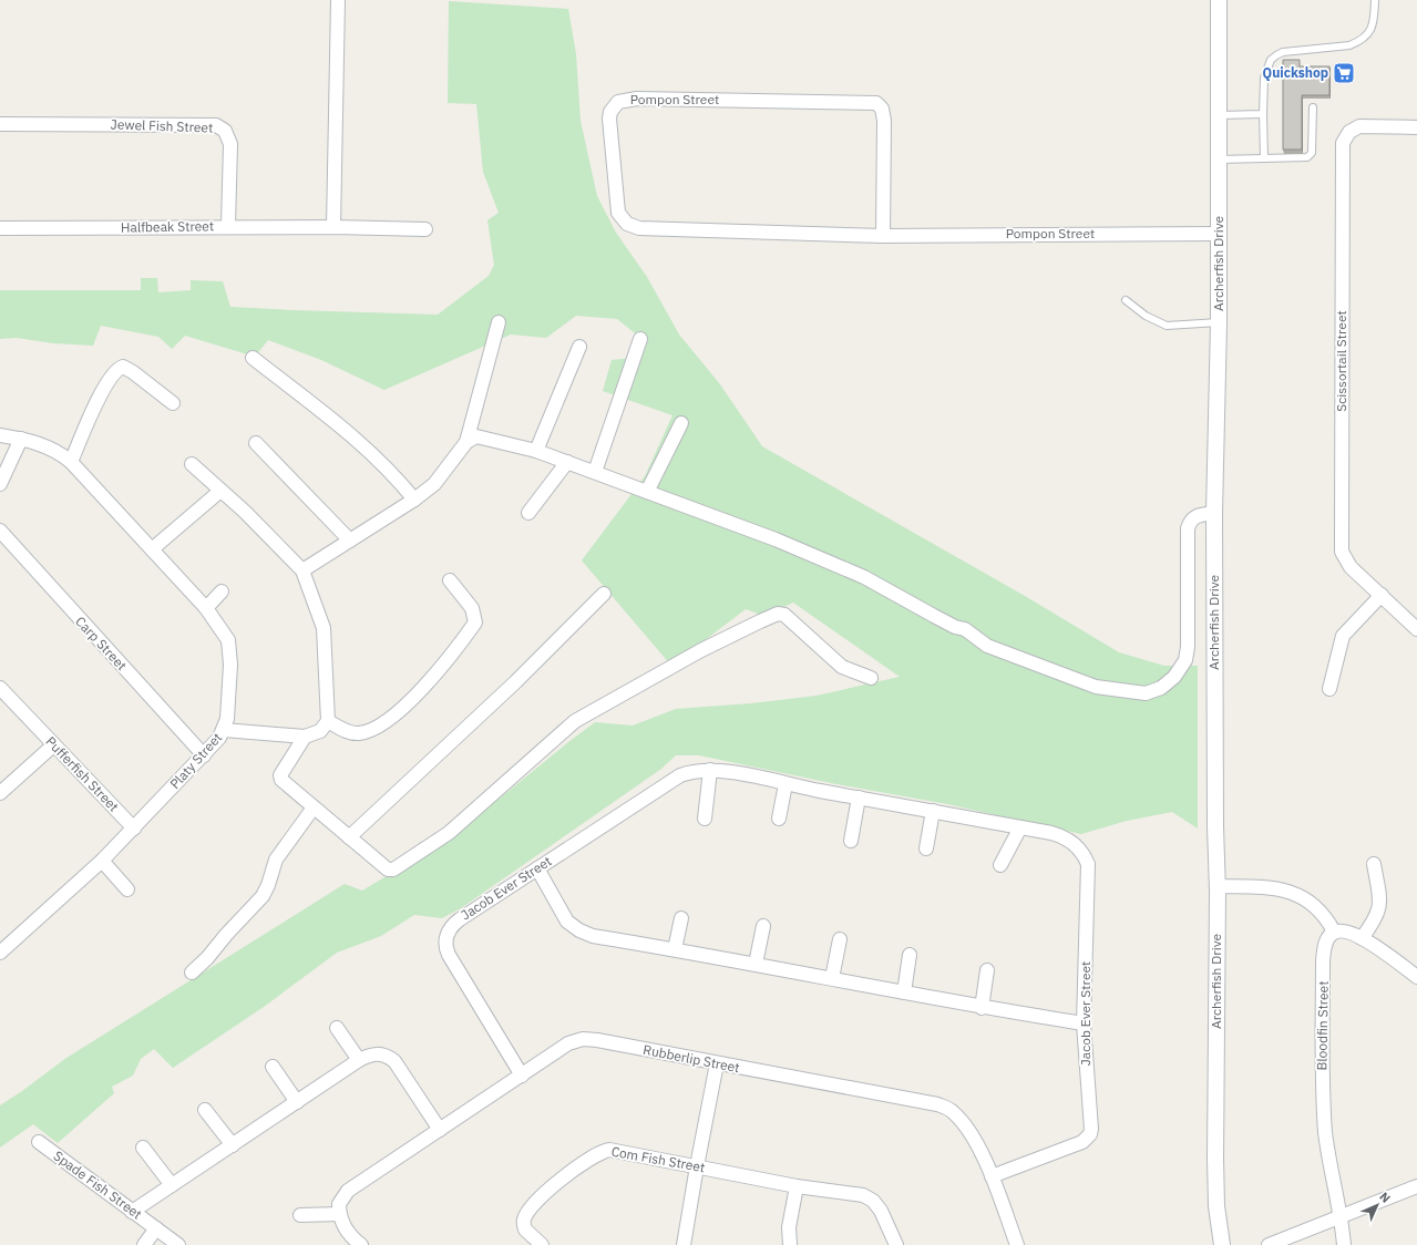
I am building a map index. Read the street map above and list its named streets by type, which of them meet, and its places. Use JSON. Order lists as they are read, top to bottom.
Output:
{
  "streets": {
    "street": [
      "Pompon Street",
      "Jewel Fish Street",
      "Halfbeak Street",
      "Archerfish Drive",
      "Scissortail Street",
      "Carp Street",
      "Platy Street",
      "Pufferfish Street",
      "Jacob Ever Street",
      "Bloodfin Street",
      "Rubberlip Street",
      "Com Fish Street",
      "Spade Fish Street"
    ]
  },
  "crossings": [
    ["Pompon Street", "Archerfish Drive"],
    ["Jewel Fish Street", "Halfbeak Street"],
    ["Carp Street", "Platy Street"],
    ["Platy Street", "Pufferfish Street"],
    ["Jacob Ever Street", "Rubberlip Street"]
  ],
  "places": {
    "supermarket": ["Quickshop"]
  },
  "north": "top right"
}
